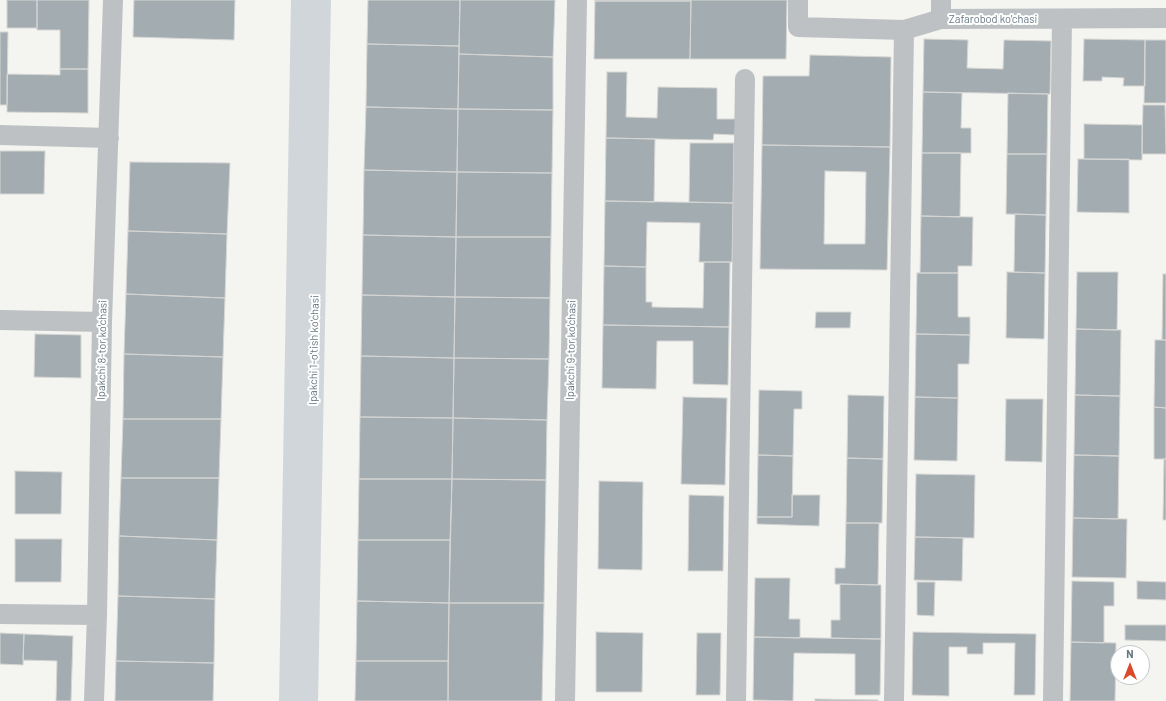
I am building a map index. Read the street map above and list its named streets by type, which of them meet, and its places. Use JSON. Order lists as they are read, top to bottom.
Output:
{
  "streets": {
    "main road": ["Ipakchi 1-o'tish ko'chasi"],
    "street": ["Zafarobod ko'chasi", "Ipakchi 8-tor ko'chasi", "Ipakchi 9-tor ko'chasi"]
  },
  "north": "top"
}
